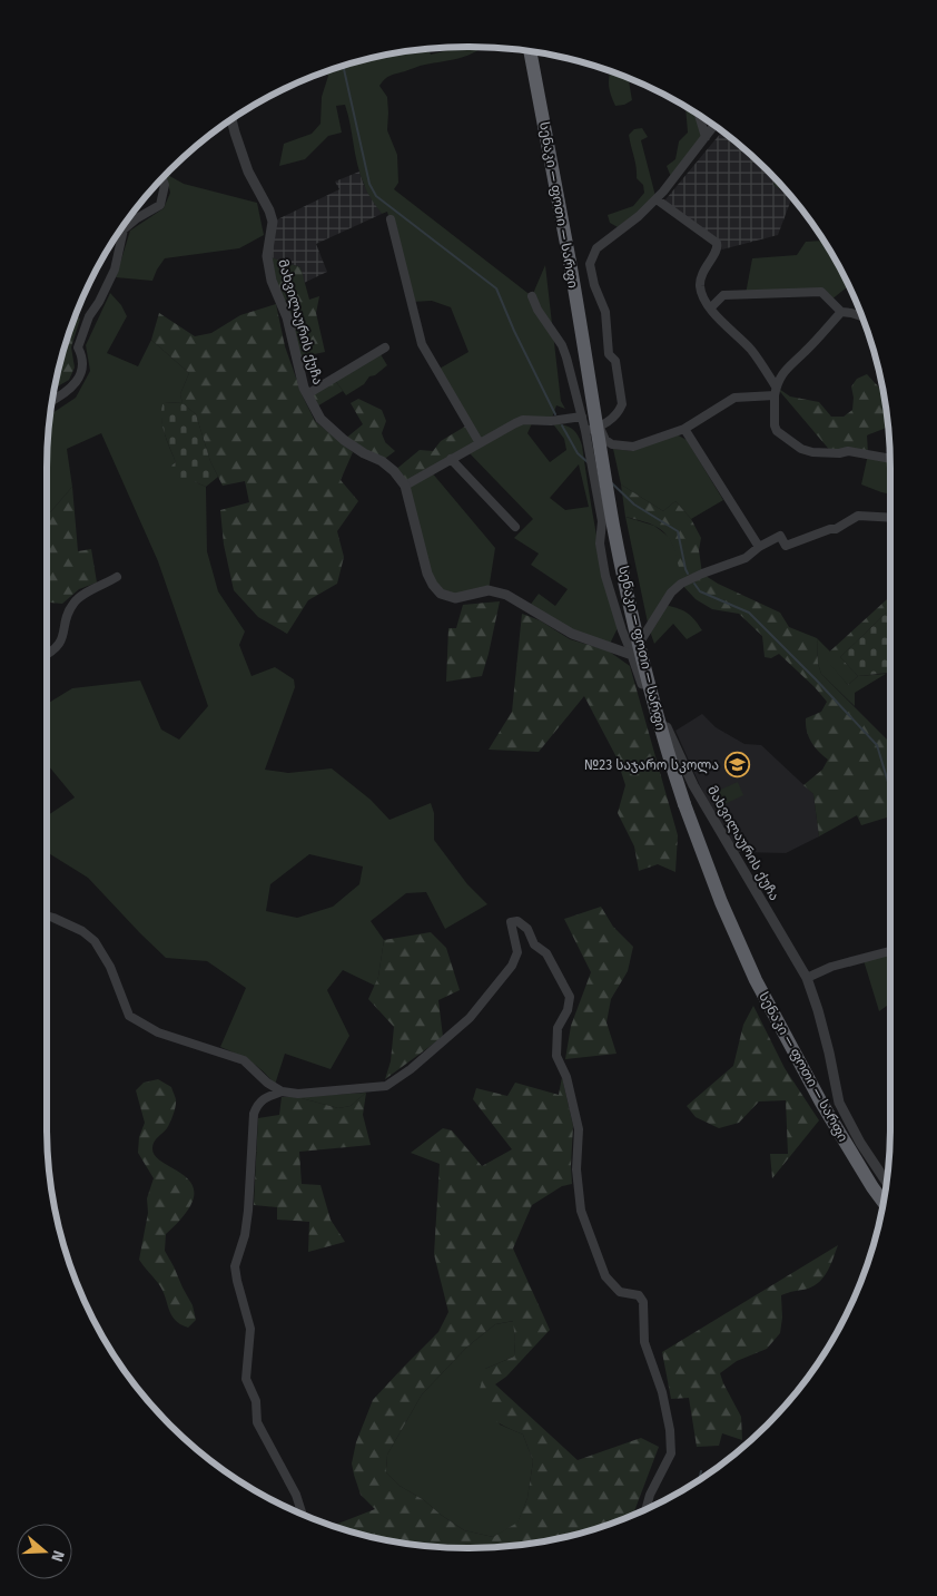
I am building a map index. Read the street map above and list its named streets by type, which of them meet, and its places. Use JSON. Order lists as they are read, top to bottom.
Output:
{
  "streets": {
    "highway": ["სენაკი — ფოთი — სარფი"],
    "street": ["მახვილაურის ქუჩა"]
  },
  "places": {
    "school or university": ["№23 საჯარო სკოლა"]
  },
  "north": "right"
}
